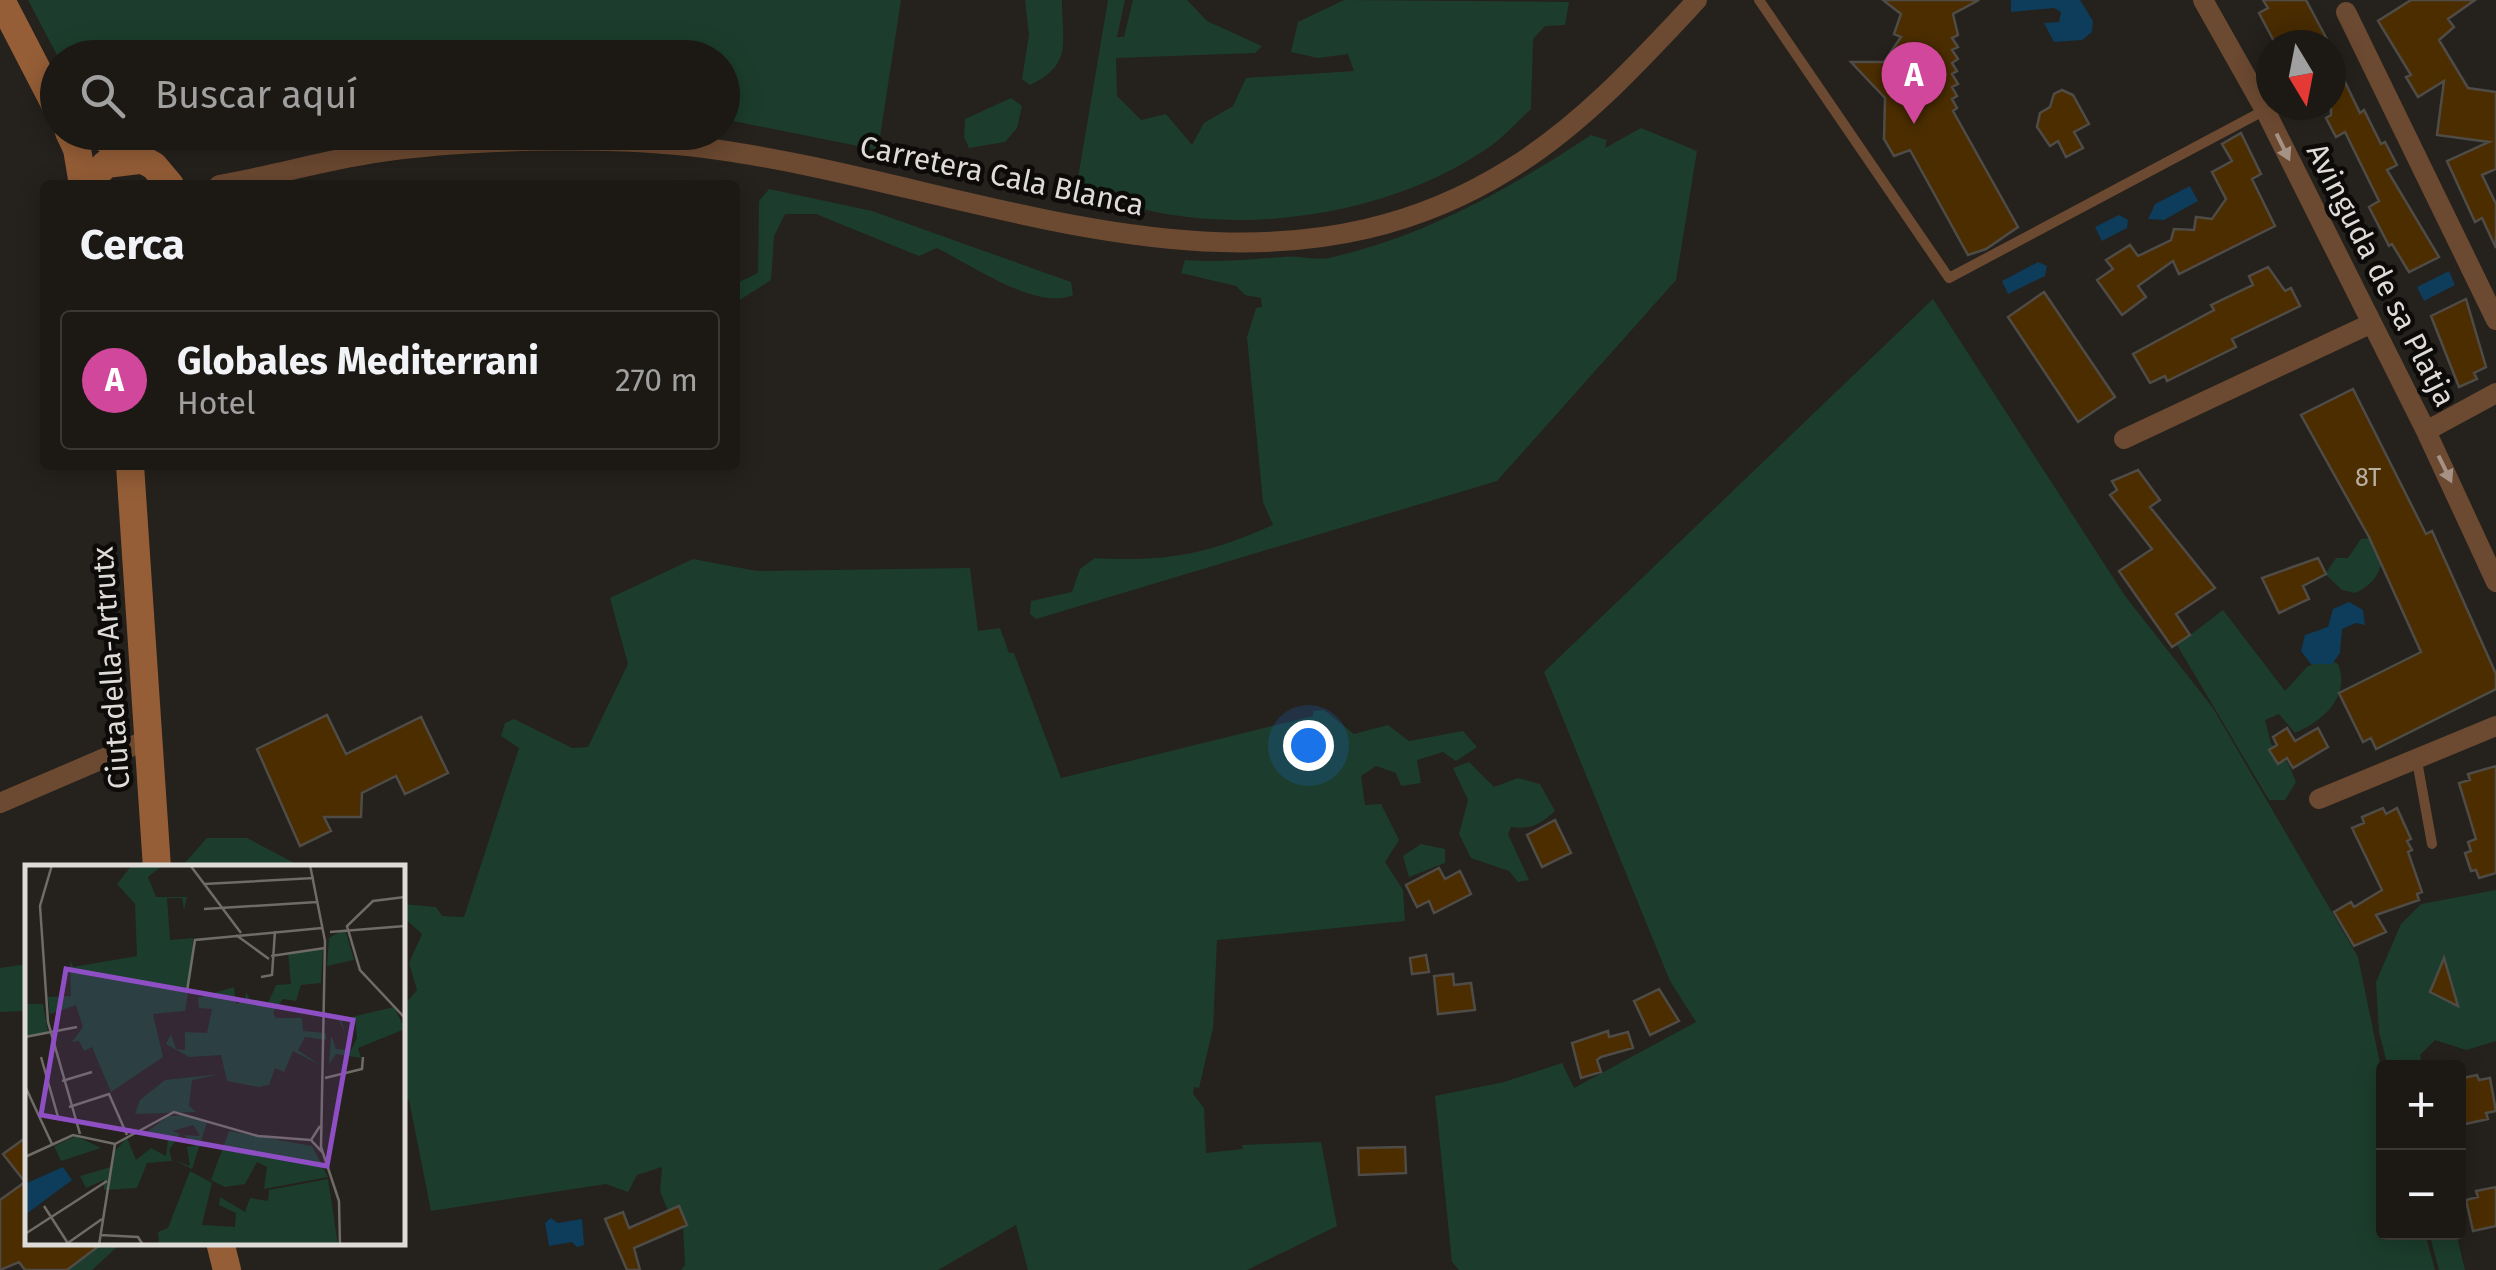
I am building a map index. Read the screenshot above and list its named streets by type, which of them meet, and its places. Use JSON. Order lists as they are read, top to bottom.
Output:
{
  "streets": {
    "main road": ["Ciutadella-Artrutx"],
    "street": ["Carretera Cala Blanca", "Avinguda de sa Platja"]
  },
  "house_numbers": ["8T"],
  "north": "bottom",
  "page": {
    "search": "Buscar aquí",
    "pins": "A",
    "heading": "Cerca",
    "list": [
      {
        "mark": "A",
        "name": "Globales Mediterrani",
        "note": "Hotel",
        "value": "270 m"
      }
    ],
    "map_buttons": ["+", "−"]
  }
}
